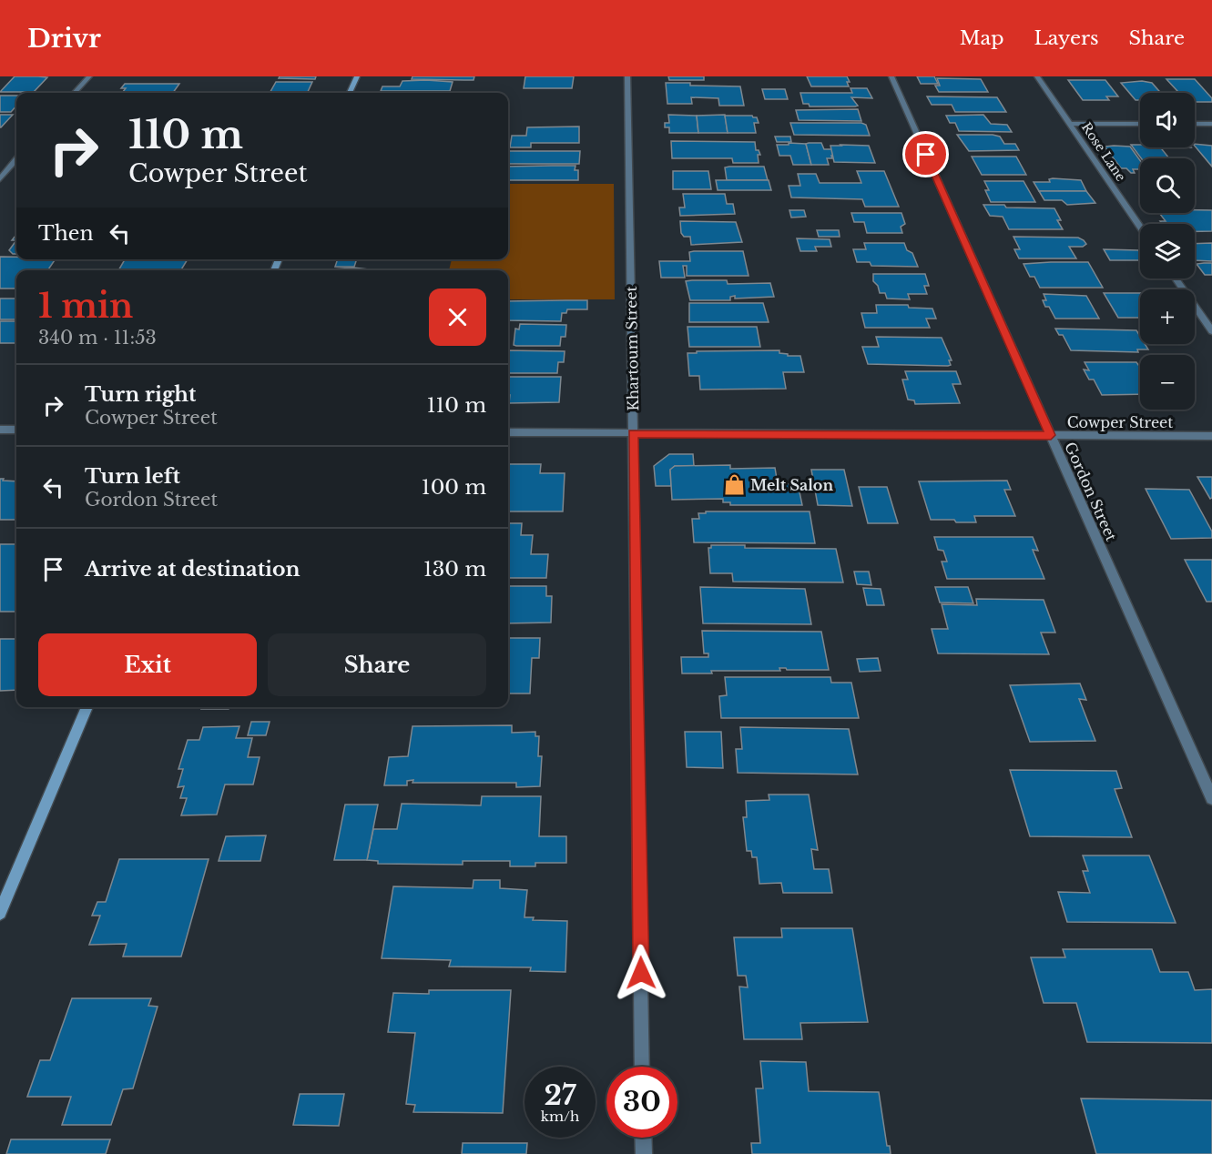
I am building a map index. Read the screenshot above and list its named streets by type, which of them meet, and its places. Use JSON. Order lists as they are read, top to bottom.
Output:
{
  "streets": {
    "street": [
      "Rose Lane",
      "Khartoum Street",
      "Cowper Street",
      "Gordon Street"
    ]
  },
  "crossings": [
    ["Khartoum Street", "Cowper Street"],
    ["Cowper Street", "Gordon Street"]
  ],
  "places": {
    "shop": ["Melt Salon"]
  },
  "page": {
    "header": "Drivr",
    "nav": ["Map", "Layers", "Share"],
    "map_buttons": ["+", "−"],
    "turn": ["110 m", "Cowper Street"],
    "then": "Then",
    "heading": ["1 min", "340 m · 11:53"],
    "list": [
      {
        "name": "Turn right",
        "note": "Cowper Street",
        "value": "110 m"
      },
      {
        "name": "Turn left",
        "note": "Gordon Street",
        "value": "100 m"
      },
      {
        "name": "Arrive at destination",
        "value": "130 m"
      }
    ],
    "buttons": ["Exit", "Share"],
    "speed": "27 km/h",
    "limit": "30"
  }
}
